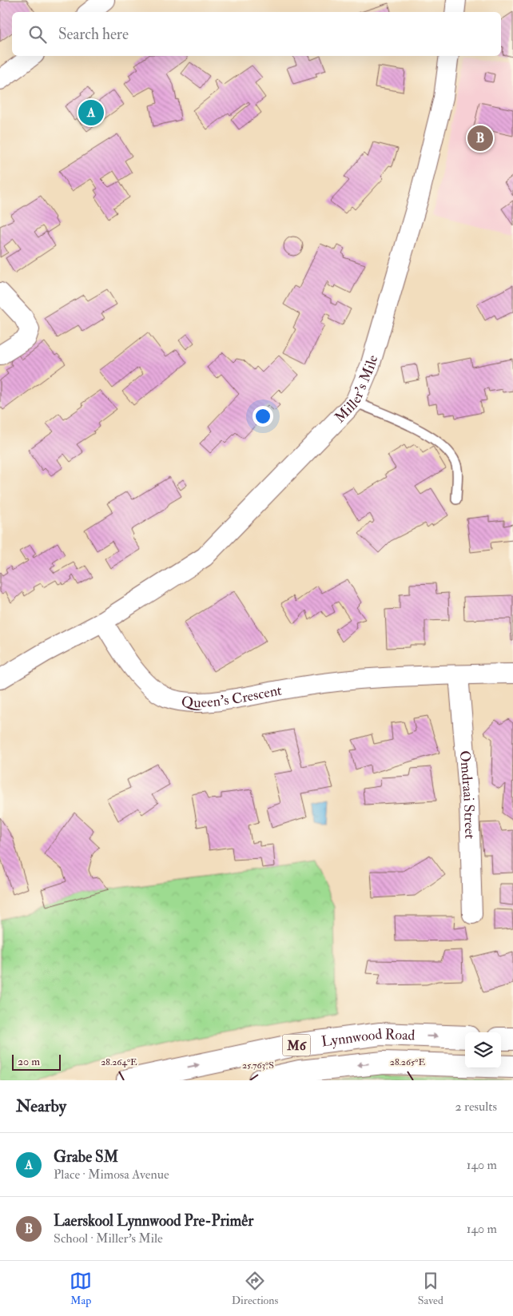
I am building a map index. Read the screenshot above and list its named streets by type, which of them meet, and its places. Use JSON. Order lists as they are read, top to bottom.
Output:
{
  "streets": {
    "main road": ["Lynnwood Road", "M6"],
    "street": ["Miller's Mile", "Queen's Crescent", "Omdraai Street"]
  },
  "crossings": [
    ["Miller's Mile", "Queen's Crescent"],
    ["Queen's Crescent", "Omdraai Street"]
  ],
  "scale_bar": "20 m",
  "page": {
    "search": "Search here",
    "pins": ["A", "B"],
    "scale": "20 m",
    "heading": ["Nearby", "2 results"],
    "list": [
      {
        "mark": "A",
        "name": "Grabe SM",
        "note": "Place · Mimosa Avenue",
        "value": "140 m"
      },
      {
        "mark": "B",
        "name": "Laerskool Lynnwood Pre-Primêr",
        "note": "School · Miller's Mile",
        "value": "140 m"
      }
    ],
    "nav": ["Map", "Directions", "Saved"]
  },
  "coordinates": ["28.264°E", "28.265°E", "25.763°S"]
}
